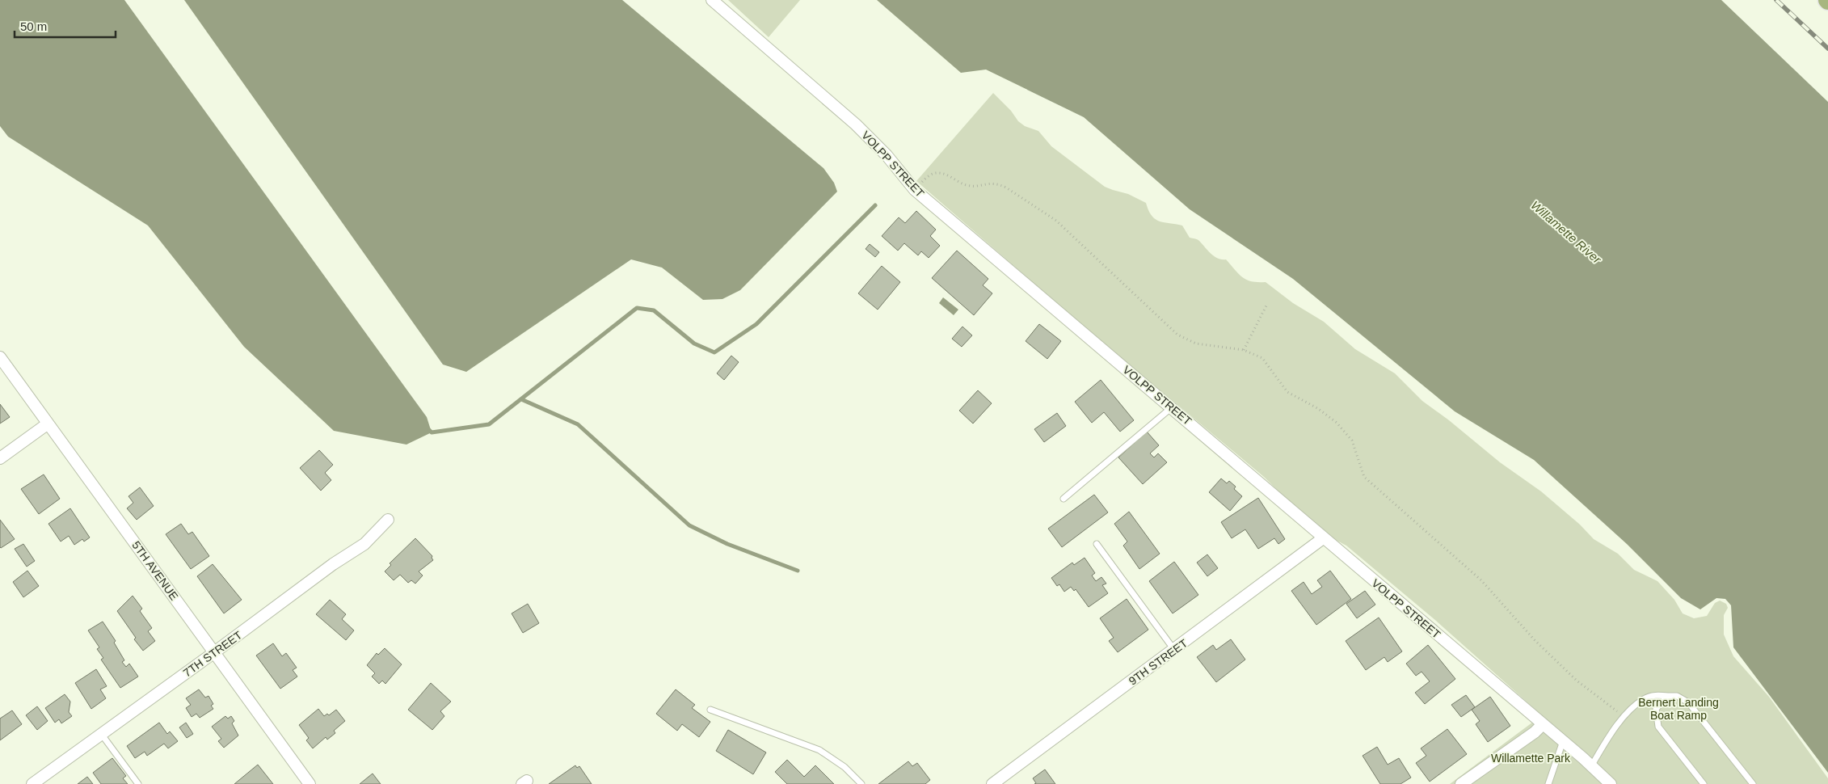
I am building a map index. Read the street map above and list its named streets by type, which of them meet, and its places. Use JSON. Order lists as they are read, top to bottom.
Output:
{
  "streets": {
    "street": [
      "VOLPP STREET",
      "5TH AVENUE",
      "7TH STREET",
      "9TH STREET"
    ]
  },
  "crossings": [
    ["VOLPP STREET", "9TH STREET"],
    ["5TH AVENUE", "7TH STREET"]
  ],
  "water": ["Willamette River"],
  "parks": ["Bernert Landing Boat Ramp", "Willamette Park"],
  "scale_bar": "50 m"
}
